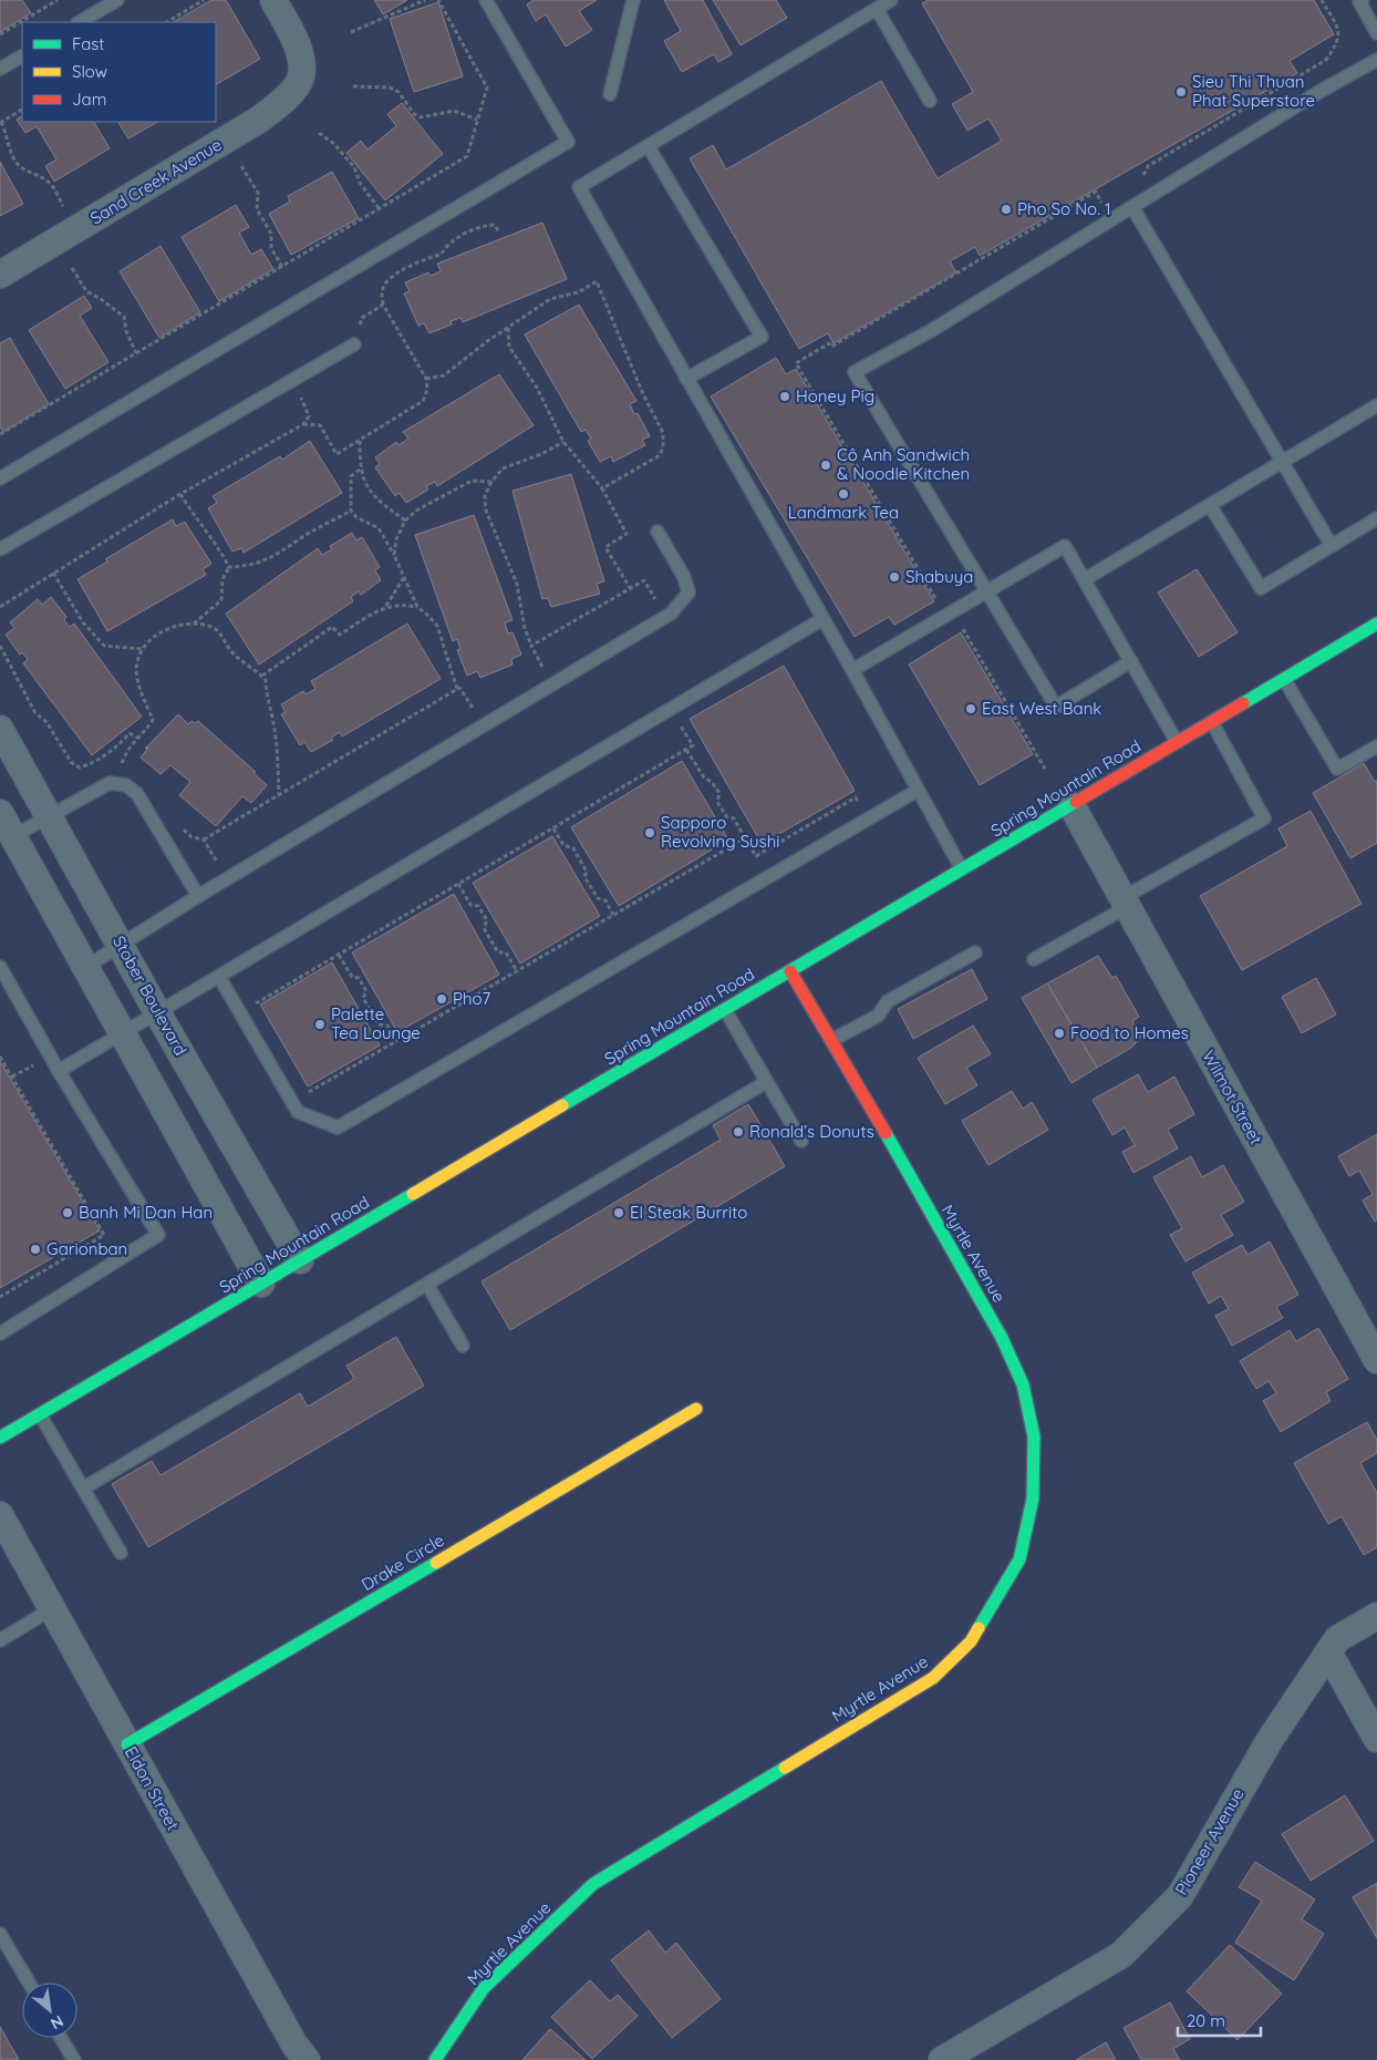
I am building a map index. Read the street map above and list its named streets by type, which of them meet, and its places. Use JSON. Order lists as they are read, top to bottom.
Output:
{
  "streets": {
    "street": [
      "Sand Creek Avenue",
      "Spring Mountain Road",
      "Stober Boulevard",
      "Wilmot Street",
      "Myrtle Avenue",
      "Drake Circle",
      "Eldon Street",
      "Pioneer Avenue"
    ]
  },
  "crossings": [
    ["Spring Mountain Road", "Stober Boulevard"],
    ["Spring Mountain Road", "Wilmot Street"],
    ["Spring Mountain Road", "Myrtle Avenue"],
    ["Drake Circle", "Eldon Street"]
  ],
  "places": [
    "Sieu Thi Thuan Phat Superstore",
    "Pho So No. 1",
    "Honey Pig",
    "Cô Anh Sandwich & Noodle Kitchen",
    "Landmark Tea",
    "Shabuya",
    "East West Bank",
    "Sapporo Revolving Sushi",
    "Pho7",
    "Palette Tea Lounge",
    "Food to Homes",
    "Ronald’s Donuts",
    "Banh Mi Dan Han",
    "El Steak Burrito",
    "Garionban"
  ],
  "legend": ["Fast", "Slow", "Jam"],
  "scale_bar": "20 m",
  "north": "bottom right"
}
